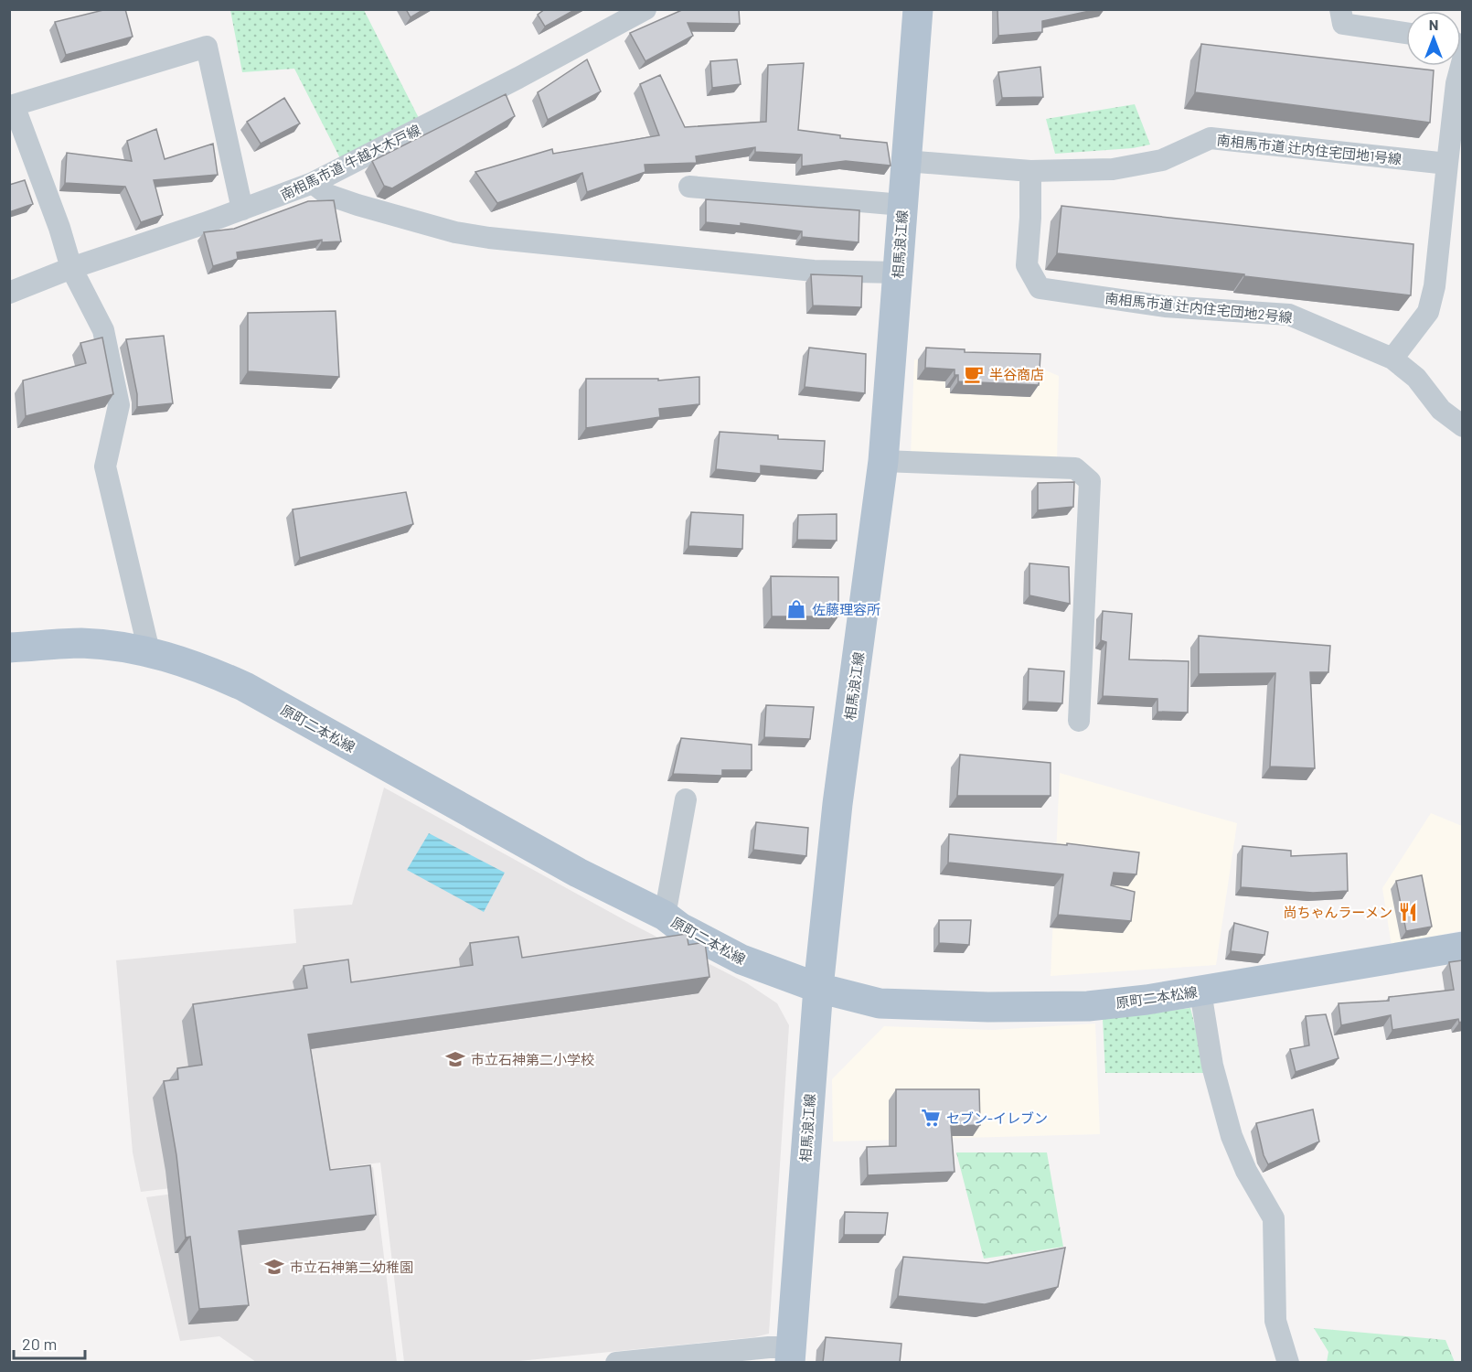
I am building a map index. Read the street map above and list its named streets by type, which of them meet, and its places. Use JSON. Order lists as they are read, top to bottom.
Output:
{
  "streets": {
    "main road": ["相馬浪江線", "原町二本松線"],
    "street": ["南相馬市道 辻内住宅団地1号線", "南相馬市道 牛越大木戸線", "南相馬市道 辻内住宅団地2号線"]
  },
  "crossings": [
    ["南相馬市道 辻内住宅団地1号線", "相馬浪江線"],
    ["南相馬市道 辻内住宅団地1号線", "南相馬市道 辻内住宅団地2号線"],
    ["相馬浪江線", "原町二本松線"]
  ],
  "places": {
    "cafe": ["半谷商店"],
    "shop": ["佐藤理容所"],
    "restaurant": ["尚ちゃんラーメン"],
    "school or university": ["市立石神第二小学校", "市立石神第二幼稚園"],
    "supermarket": ["セブン-イレブン"]
  },
  "scale_bar": "20 m",
  "north": "top"
}
